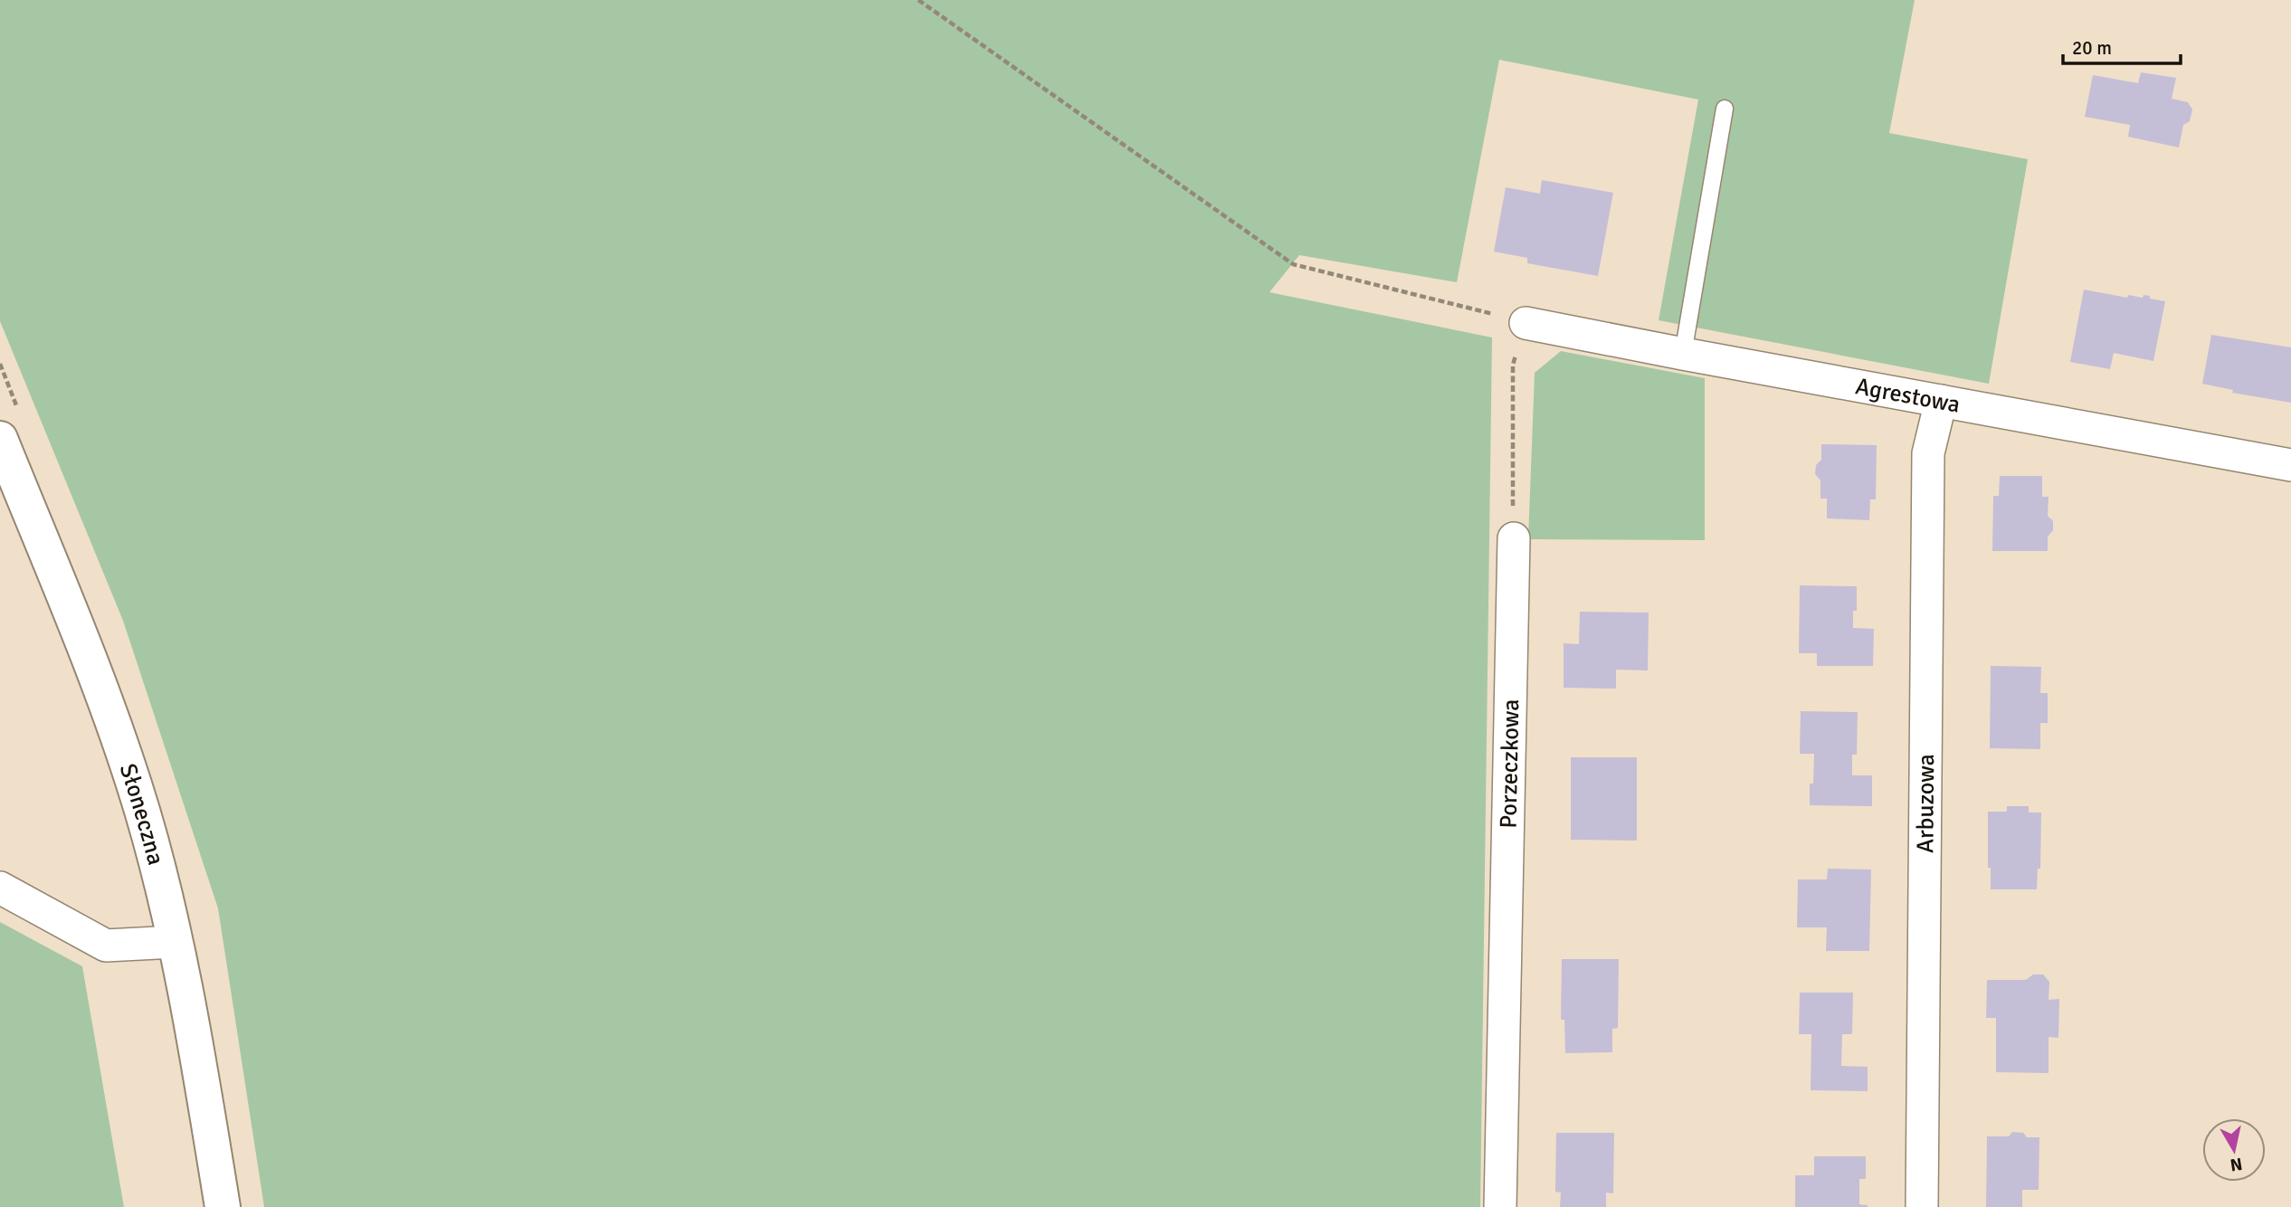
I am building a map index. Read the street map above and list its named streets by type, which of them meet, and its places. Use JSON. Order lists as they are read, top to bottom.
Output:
{
  "streets": {
    "street": [
      "Agrestowa",
      "Porzeczkowa",
      "Arbuzowa",
      "Słoneczna"
    ]
  },
  "crossings": [
    ["Agrestowa", "Arbuzowa"]
  ],
  "scale_bar": "20 m",
  "north": "bottom"
}
